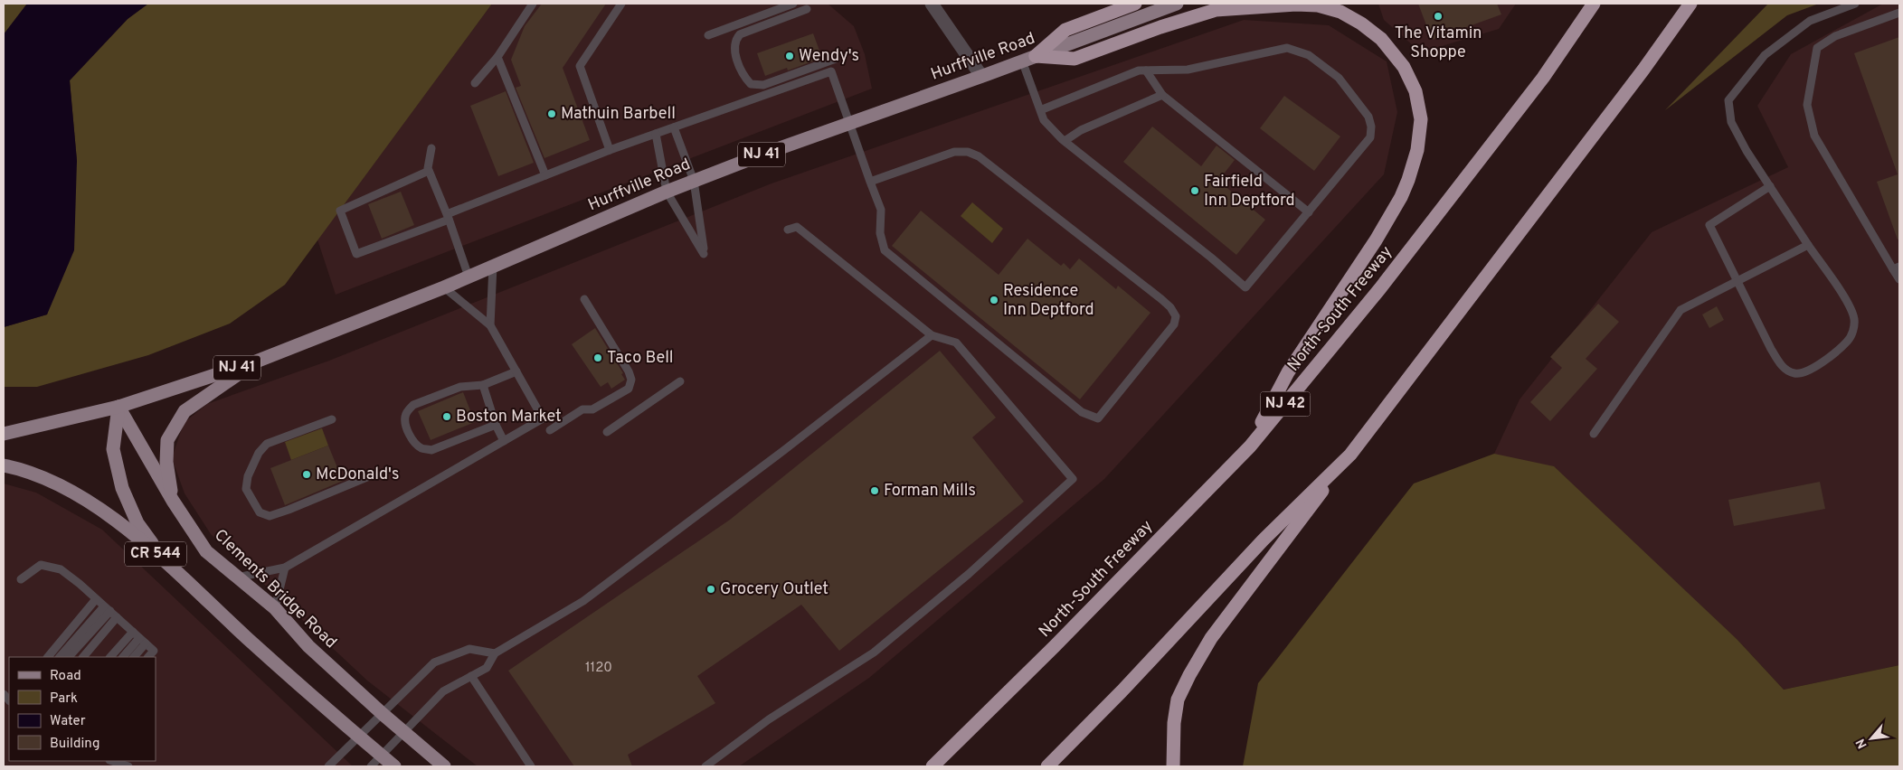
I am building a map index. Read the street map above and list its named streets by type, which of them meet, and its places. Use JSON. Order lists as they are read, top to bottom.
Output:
{
  "streets": {
    "highway": ["North-South Freeway", "NJ 42"],
    "main road": [
      "Hurffville Road",
      "NJ 41",
      "CR 544",
      "Clements Bridge Road"
    ]
  },
  "crossings": [
    ["Hurffville Road", "NJ 41"],
    ["Hurffville Road", "Clements Bridge Road"],
    ["NJ 41", "Clements Bridge Road"]
  ],
  "places": [
    "The Vitamin Shoppe",
    "Wendy's",
    "Mathuin Barbell",
    "Fairfield Inn Deptford",
    "Residence Inn Deptford",
    "Taco Bell",
    "Boston Market",
    "McDonald's",
    "Forman Mills",
    "Grocery Outlet"
  ],
  "house_numbers": ["1120"],
  "legend": [
    "Road",
    "Park",
    "Water",
    "Building"
  ],
  "north": "bottom left"
}
